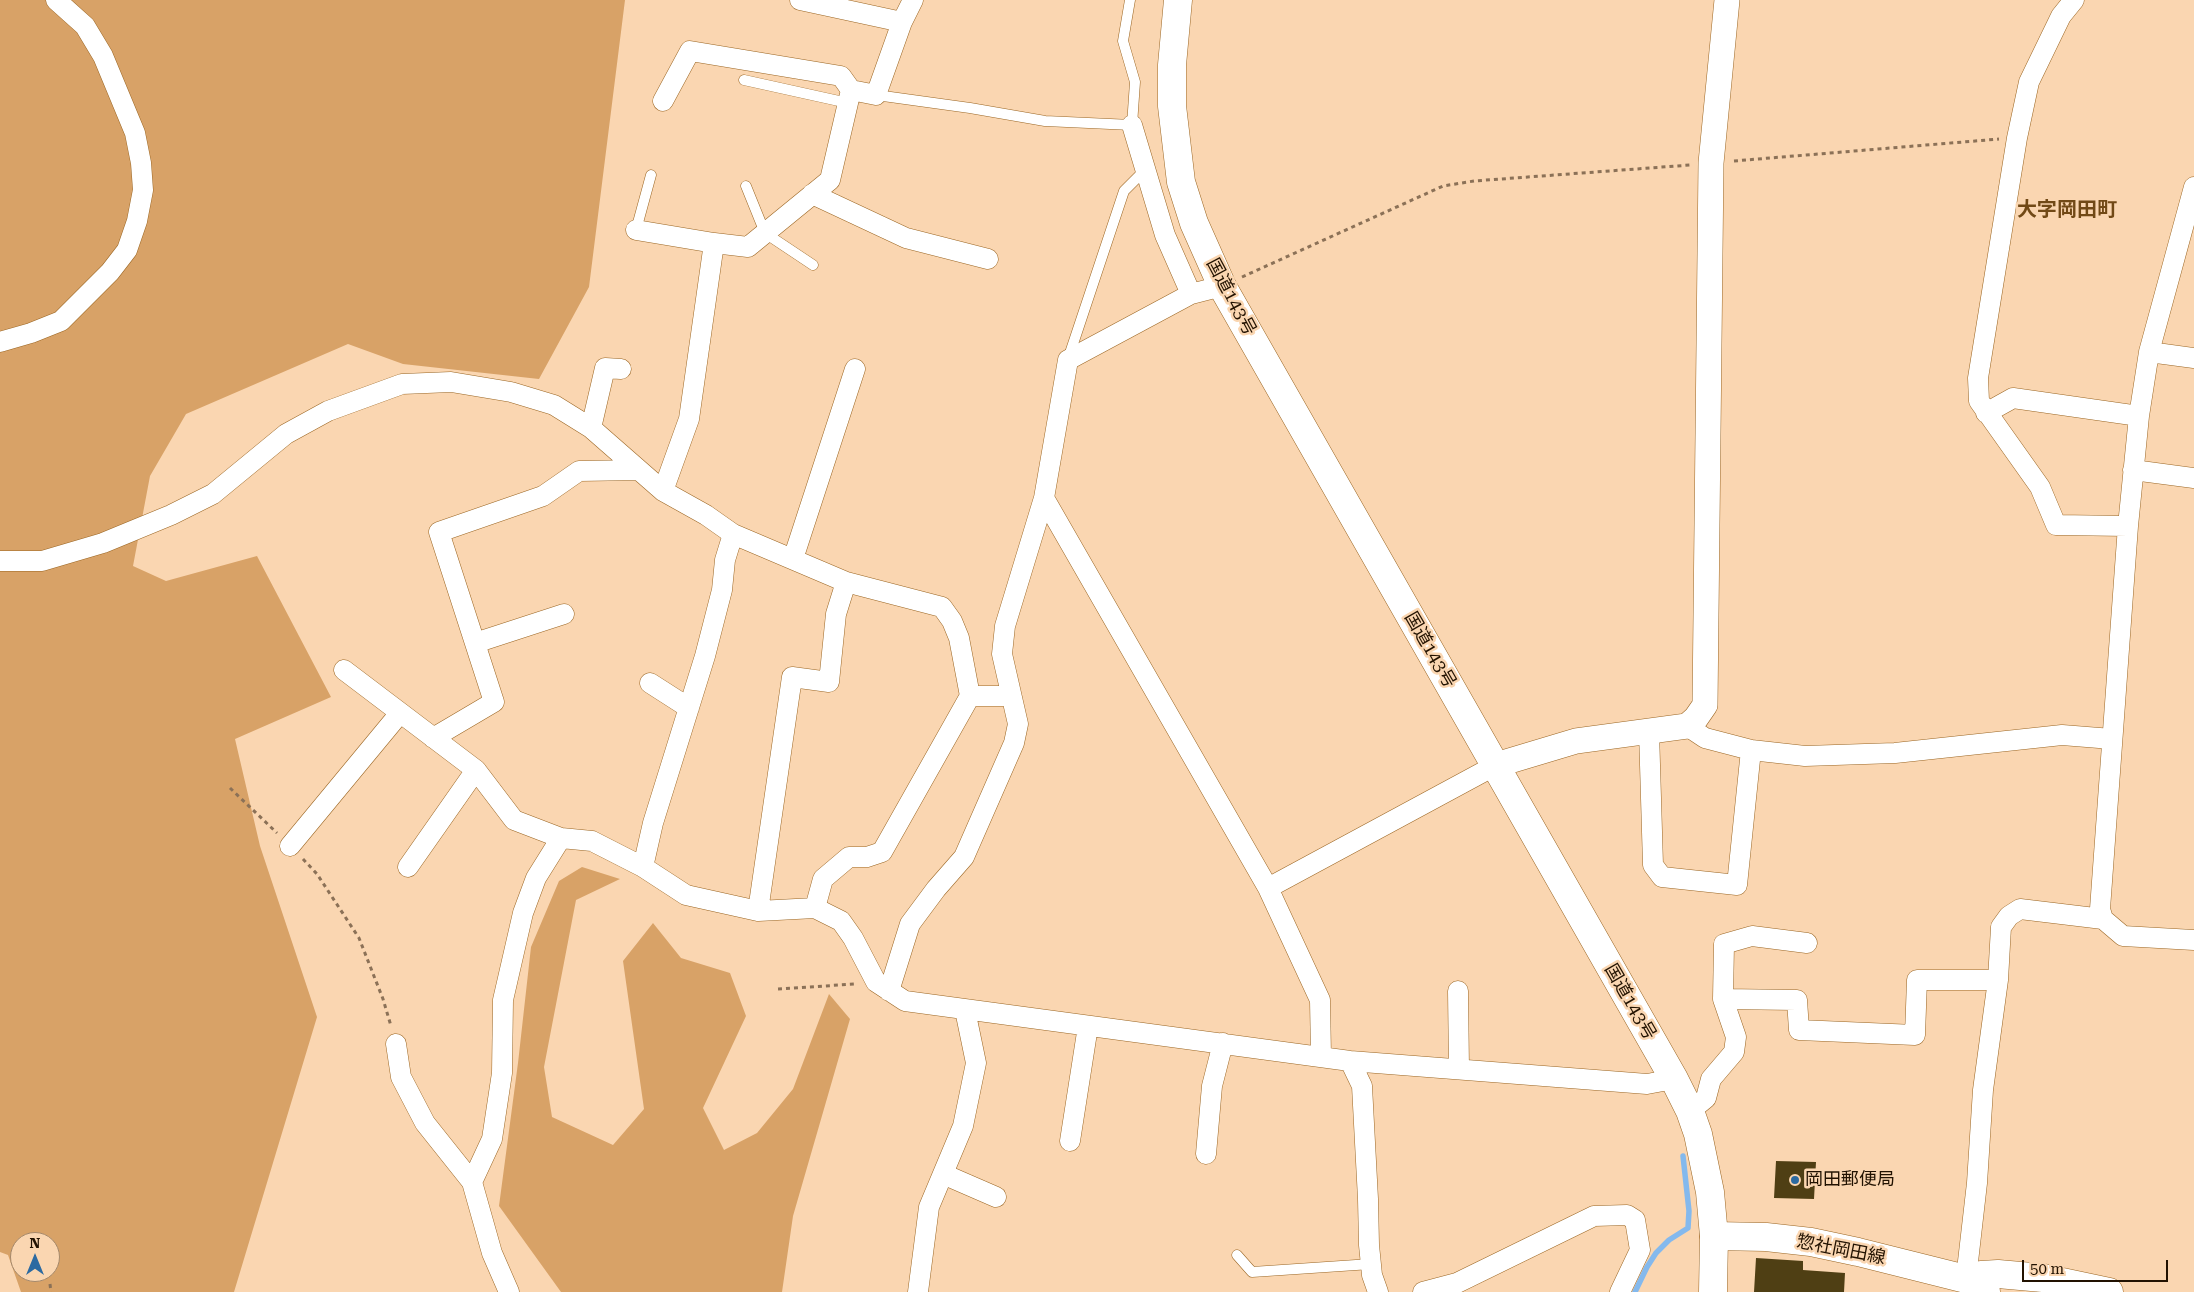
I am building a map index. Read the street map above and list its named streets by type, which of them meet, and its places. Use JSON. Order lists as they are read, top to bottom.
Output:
{
  "streets": {
    "main road": ["国道143号", "惣社岡田線"]
  },
  "crossings": [
    ["国道143号", "惣社岡田線"]
  ],
  "districts": ["大字岡田町"],
  "places": ["岡田郵便局"],
  "scale_bar": "50 m",
  "north": "top"
}
